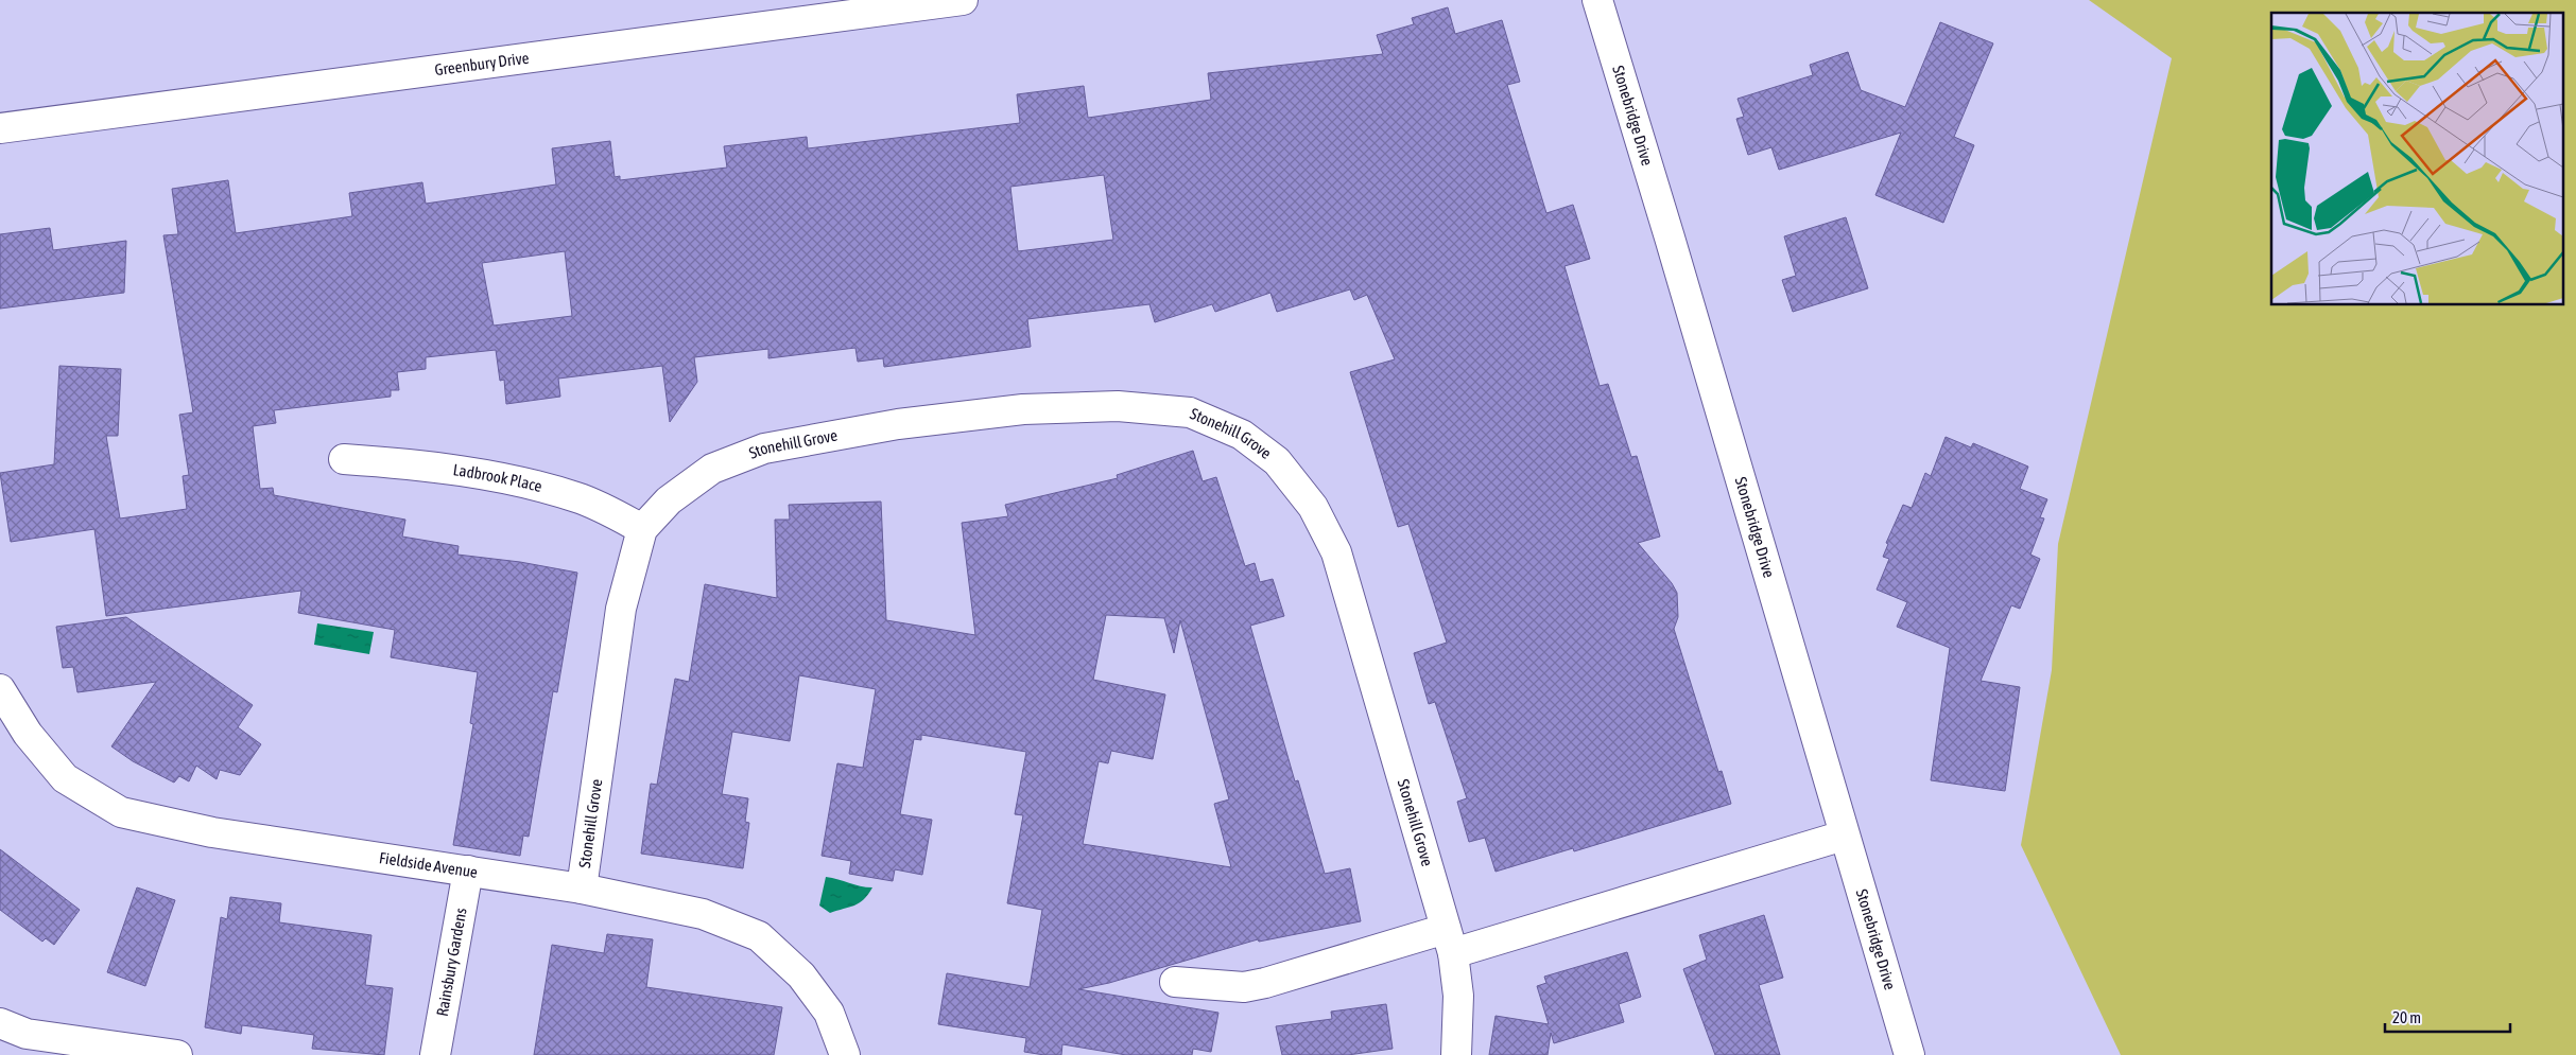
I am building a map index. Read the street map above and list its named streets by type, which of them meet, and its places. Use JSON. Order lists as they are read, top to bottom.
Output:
{
  "streets": {
    "street": [
      "Greenbury Drive",
      "Stonebridge Drive",
      "Stonehill Grove",
      "Ladbrook Place",
      "Fieldside Avenue",
      "Rainsbury Gardens"
    ]
  },
  "crossings": [
    ["Stonehill Grove", "Ladbrook Place"],
    ["Stonehill Grove", "Fieldside Avenue"],
    ["Fieldside Avenue", "Rainsbury Gardens"]
  ],
  "scale_bar": "20 m"
}
